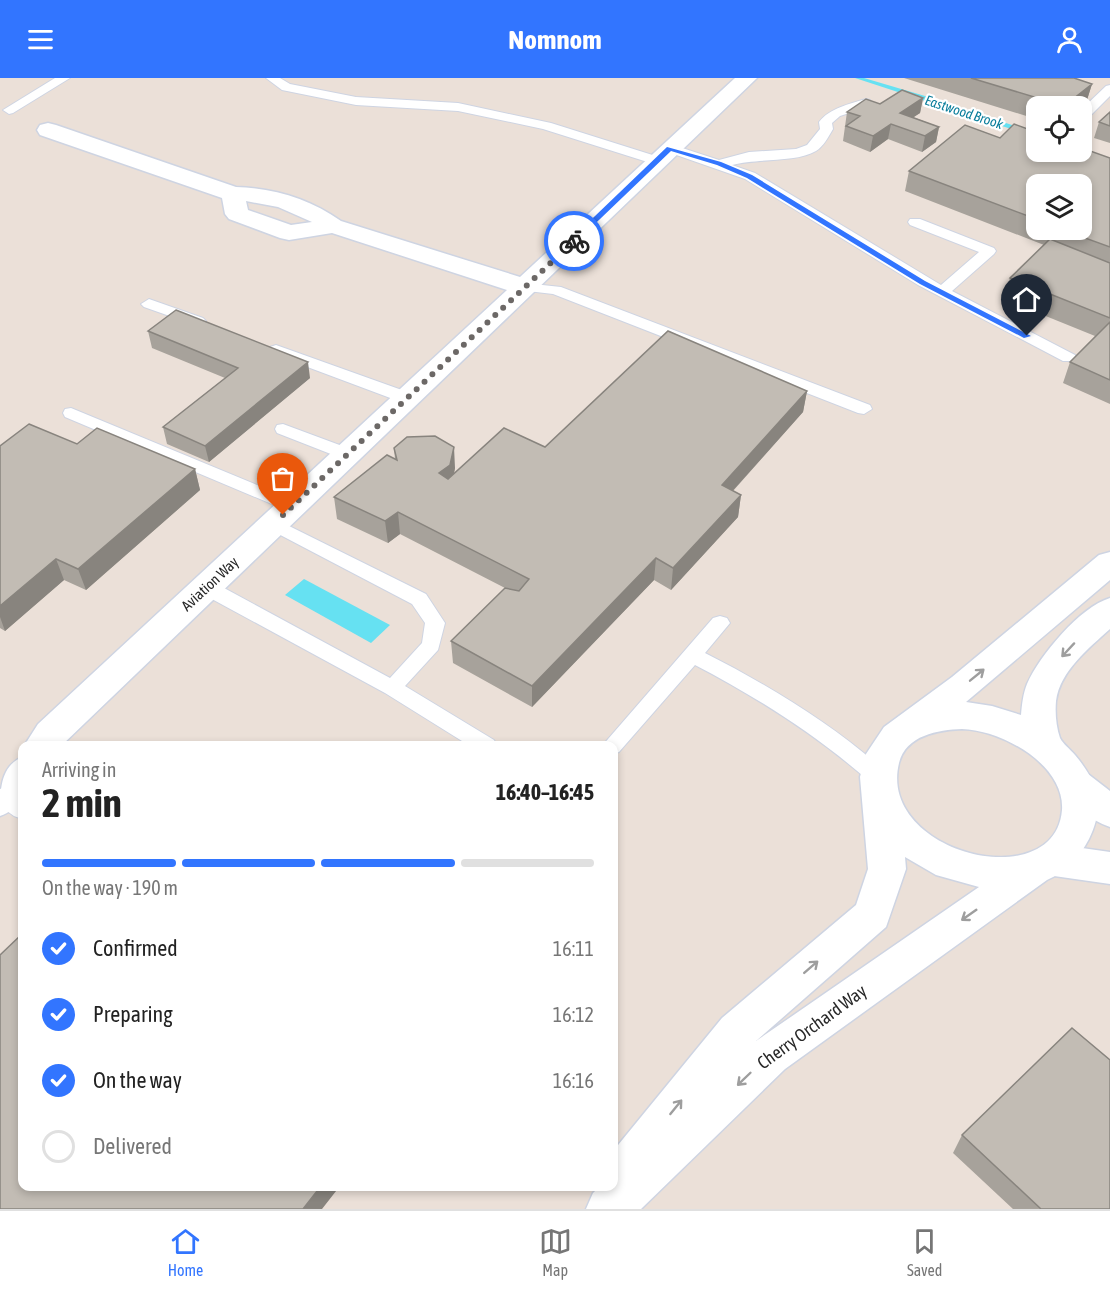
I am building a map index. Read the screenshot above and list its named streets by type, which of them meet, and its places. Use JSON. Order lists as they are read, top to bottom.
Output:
{
  "streets": {
    "street": ["Aviation Way", "Cherry Orchard Way"]
  },
  "water": ["Eastwood Brook"],
  "page": {
    "header": "Nomnom",
    "heading": ["2 min", "Arriving in", "16:40–16:45"],
    "bar": "On the way · 190 m",
    "list": [
      ["Confirmed", "16:11"],
      ["Preparing", "16:12"],
      ["On the way", "16:16"],
      "Delivered"
    ],
    "tabs": ["Home", "Map", "Saved"]
  }
}
